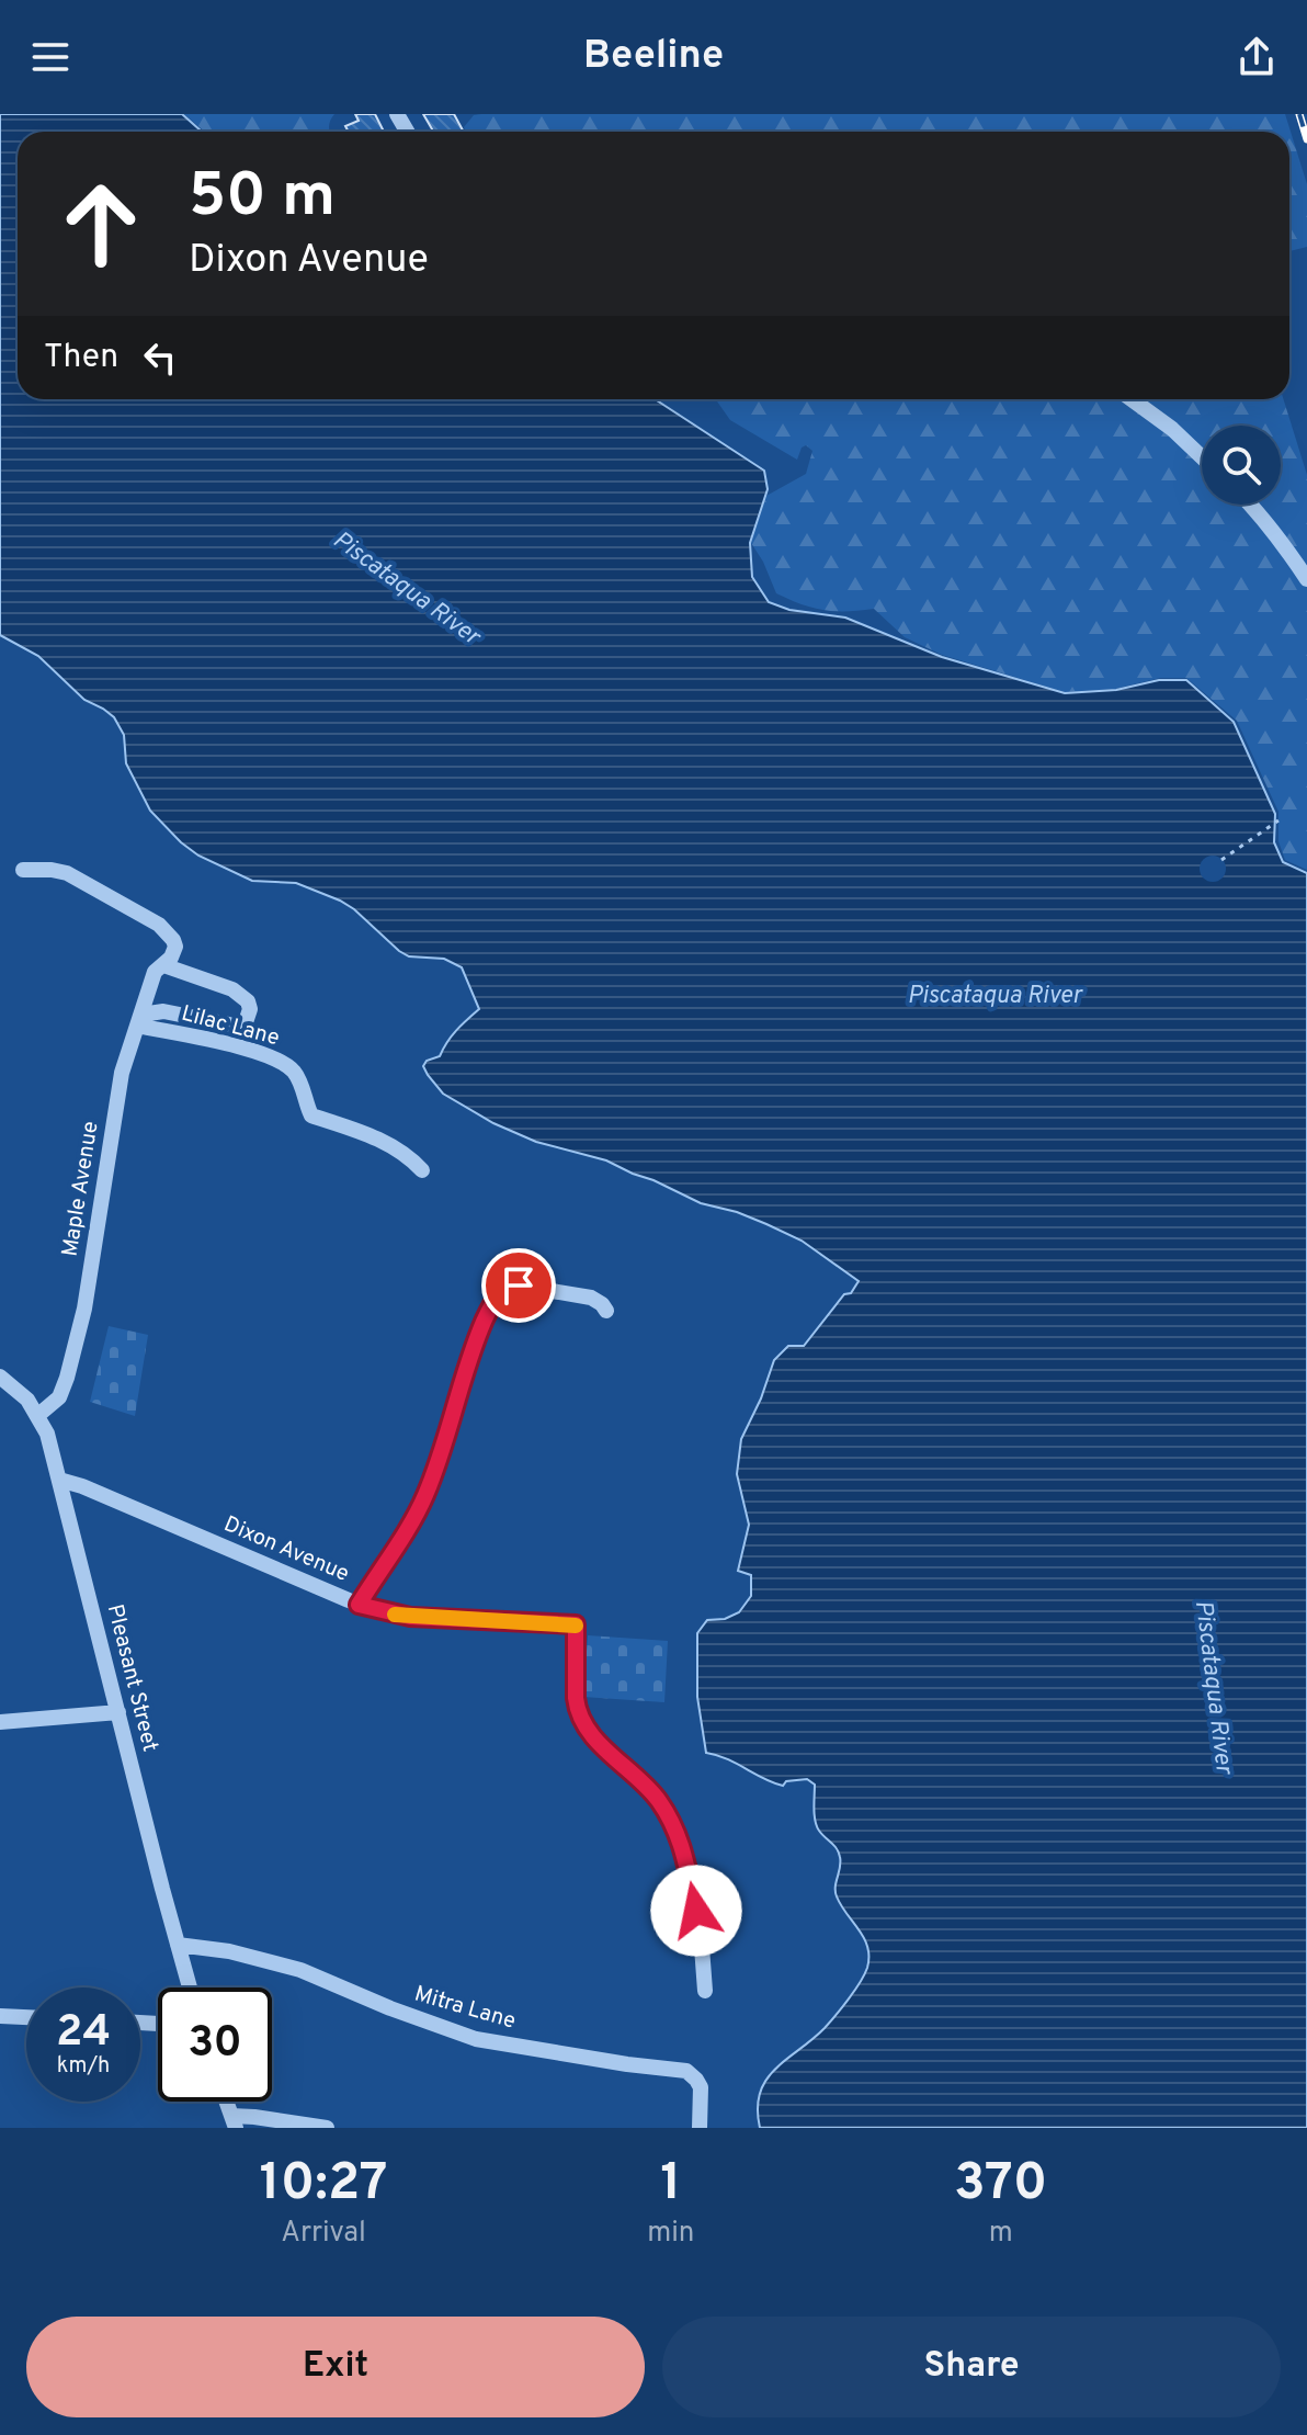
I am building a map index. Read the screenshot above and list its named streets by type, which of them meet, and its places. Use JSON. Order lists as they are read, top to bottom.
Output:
{
  "streets": {
    "street": [
      "Lilac Lane",
      "Maple Avenue",
      "Dixon Avenue",
      "Pleasant Street",
      "Mitra Lane"
    ]
  },
  "crossings": [
    ["Lilac Lane", "Maple Avenue"],
    ["Maple Avenue", "Pleasant Street"],
    ["Dixon Avenue", "Pleasant Street"],
    ["Pleasant Street", "Mitra Lane"]
  ],
  "water": ["Piscataqua River"],
  "page": {
    "header": "Beeline",
    "turn": ["50 m", "Dixon Avenue"],
    "then": "Then",
    "speed": "24 km/h",
    "limit": "30",
    "eta": [
      "10:27",
      "Arrival",
      "1",
      "min",
      "370",
      "m"
    ],
    "buttons": ["Exit", "Share"]
  }
}
